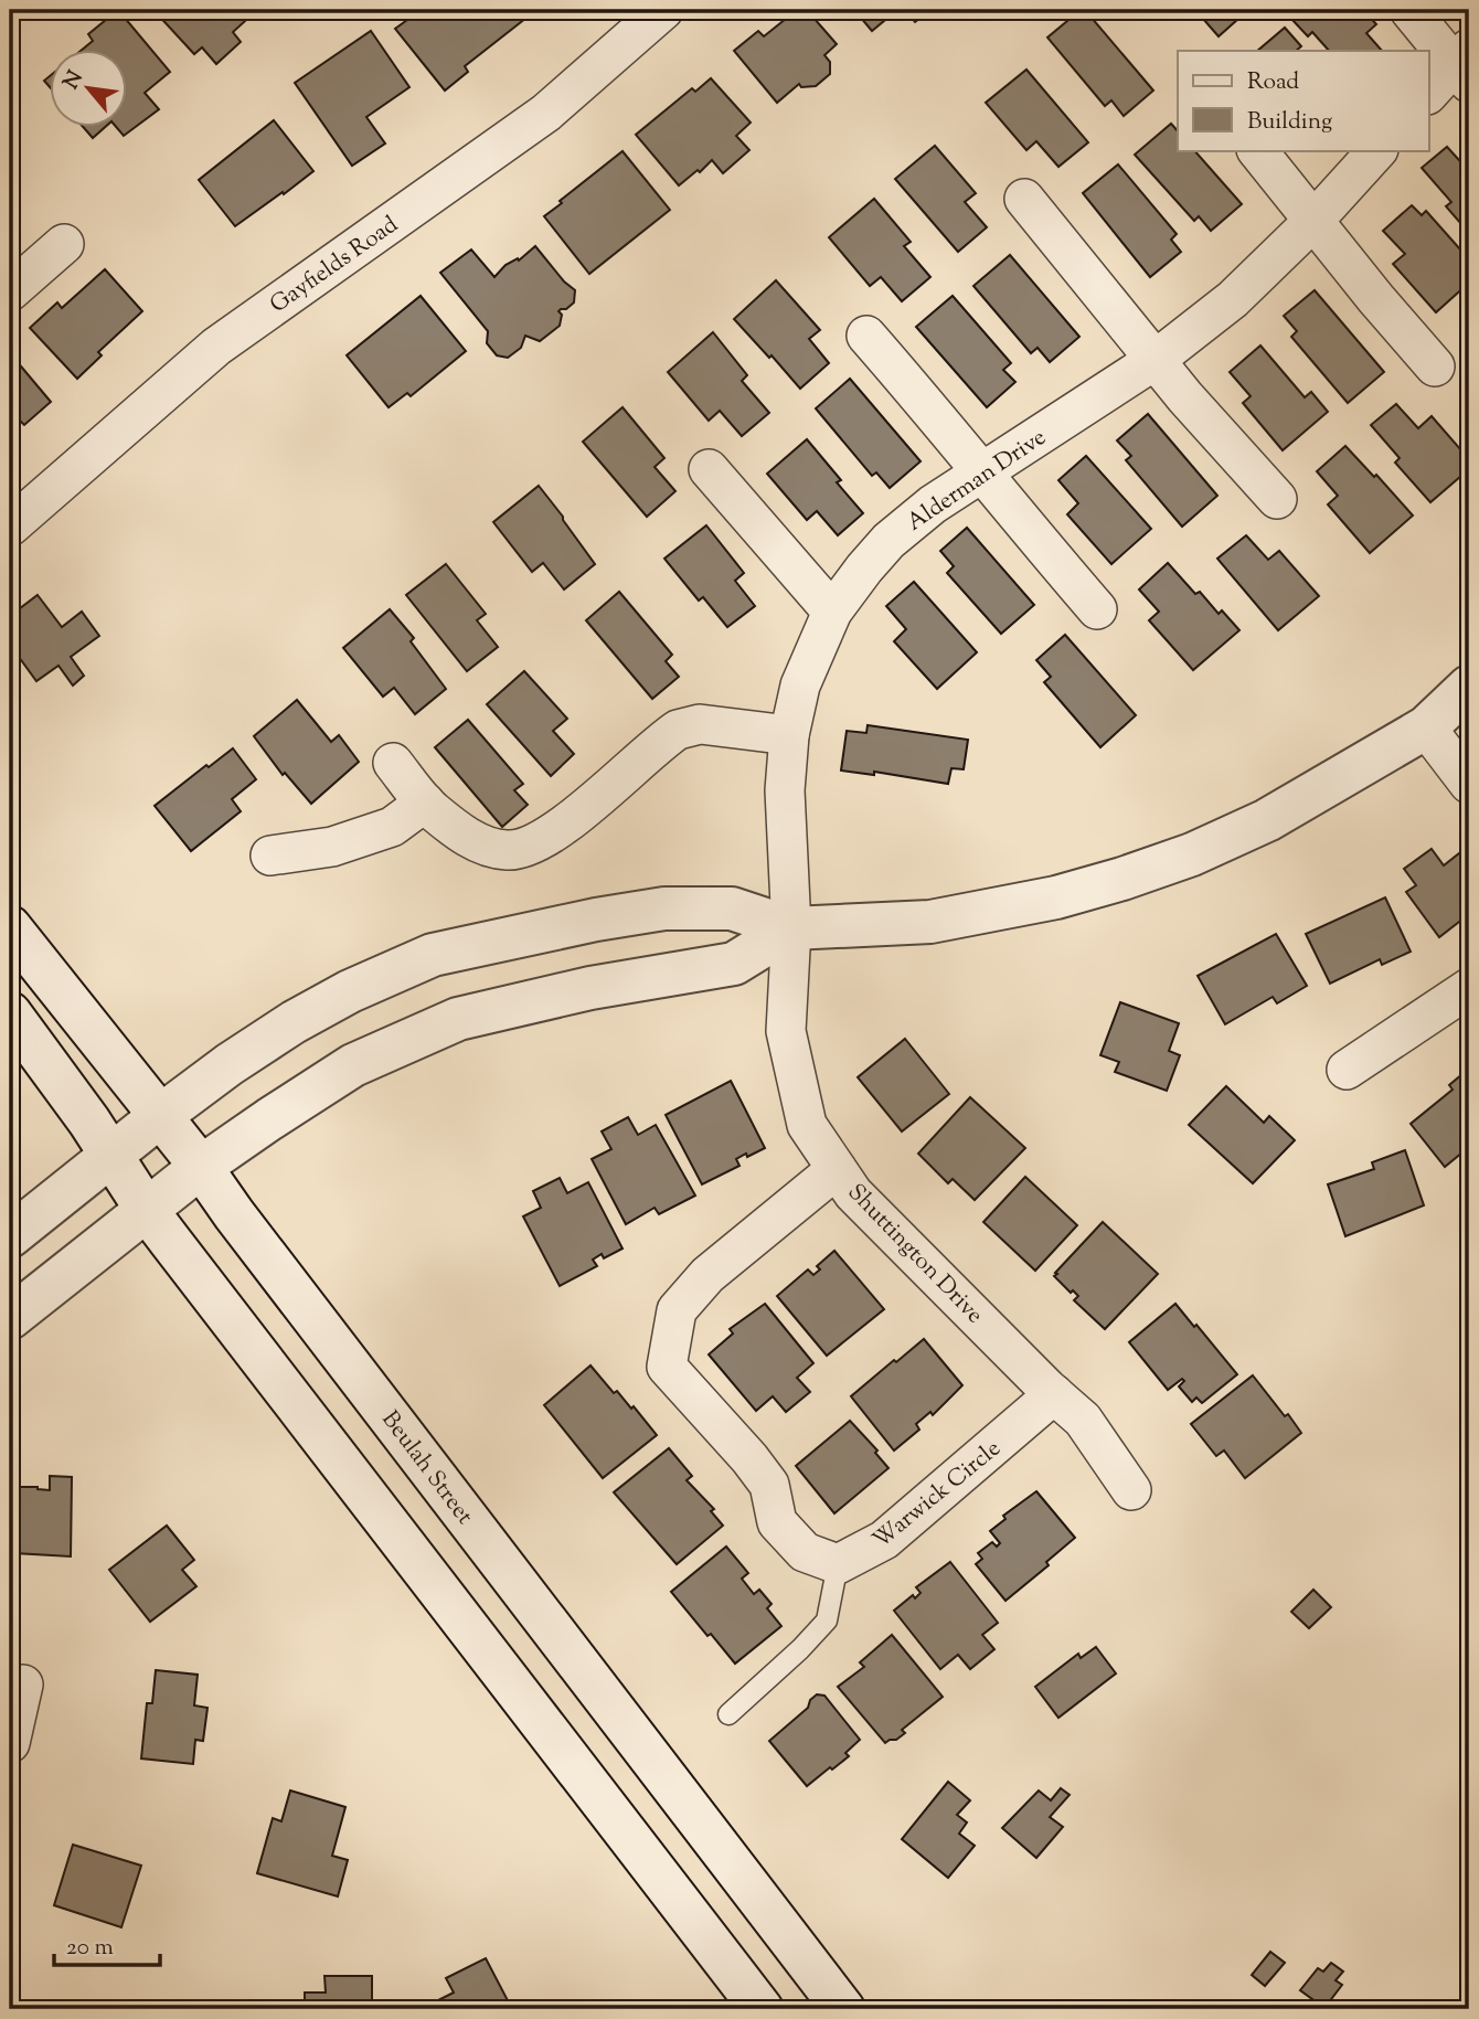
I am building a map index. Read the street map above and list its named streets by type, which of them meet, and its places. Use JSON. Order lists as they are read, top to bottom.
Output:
{
  "streets": {
    "main road": ["Beulah Street"],
    "street": [
      "Gayfields Road",
      "Alderman Drive",
      "Shuttington Drive",
      "Warwick Circle"
    ]
  },
  "crossings": [
    ["Alderman Drive", "Shuttington Drive"],
    ["Shuttington Drive", "Warwick Circle"]
  ],
  "legend": ["Road", "Building"],
  "scale_bar": "20 m",
  "north": "top left"
}
